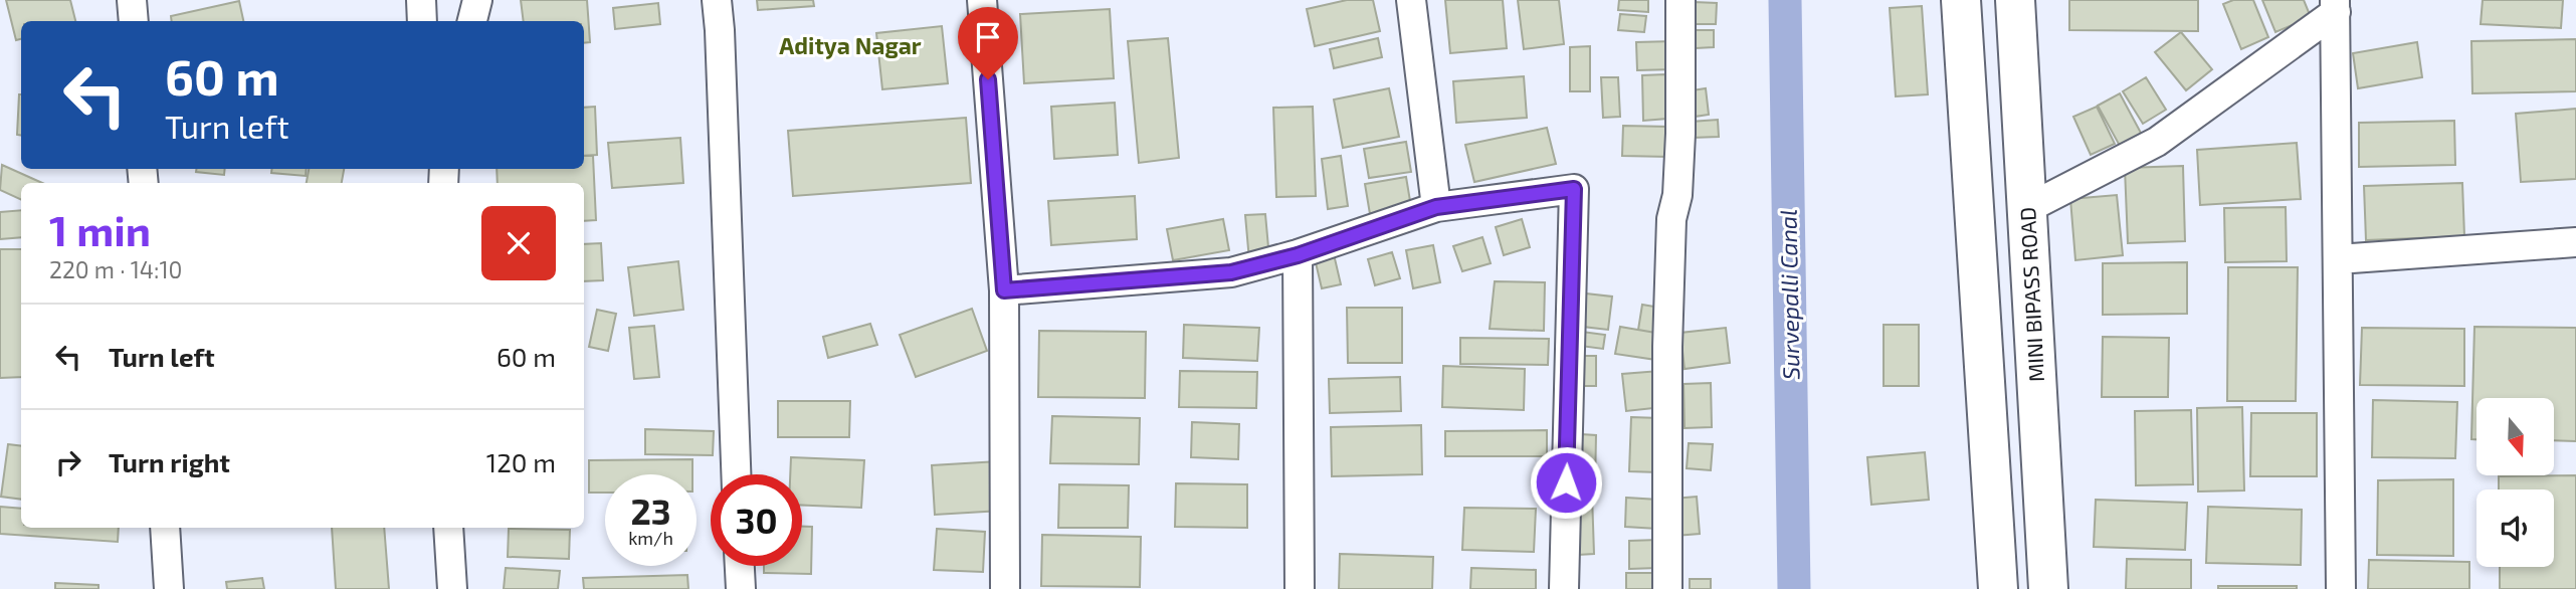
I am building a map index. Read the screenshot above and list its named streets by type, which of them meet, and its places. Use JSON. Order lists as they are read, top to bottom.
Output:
{
  "streets": {
    "main road": ["MINI BIPASS ROAD"]
  },
  "districts": ["Aditya Nagar"],
  "water": ["Survepalli Canal"],
  "north": "bottom",
  "page": {
    "turn": ["60 m", "Turn left"],
    "heading": ["1 min", "220 m · 14:10"],
    "list": [
      {
        "name": "Turn left",
        "value": "60 m"
      },
      {
        "name": "Turn right",
        "value": "120 m"
      }
    ],
    "speed": "23 km/h",
    "limit": "30"
  }
}
